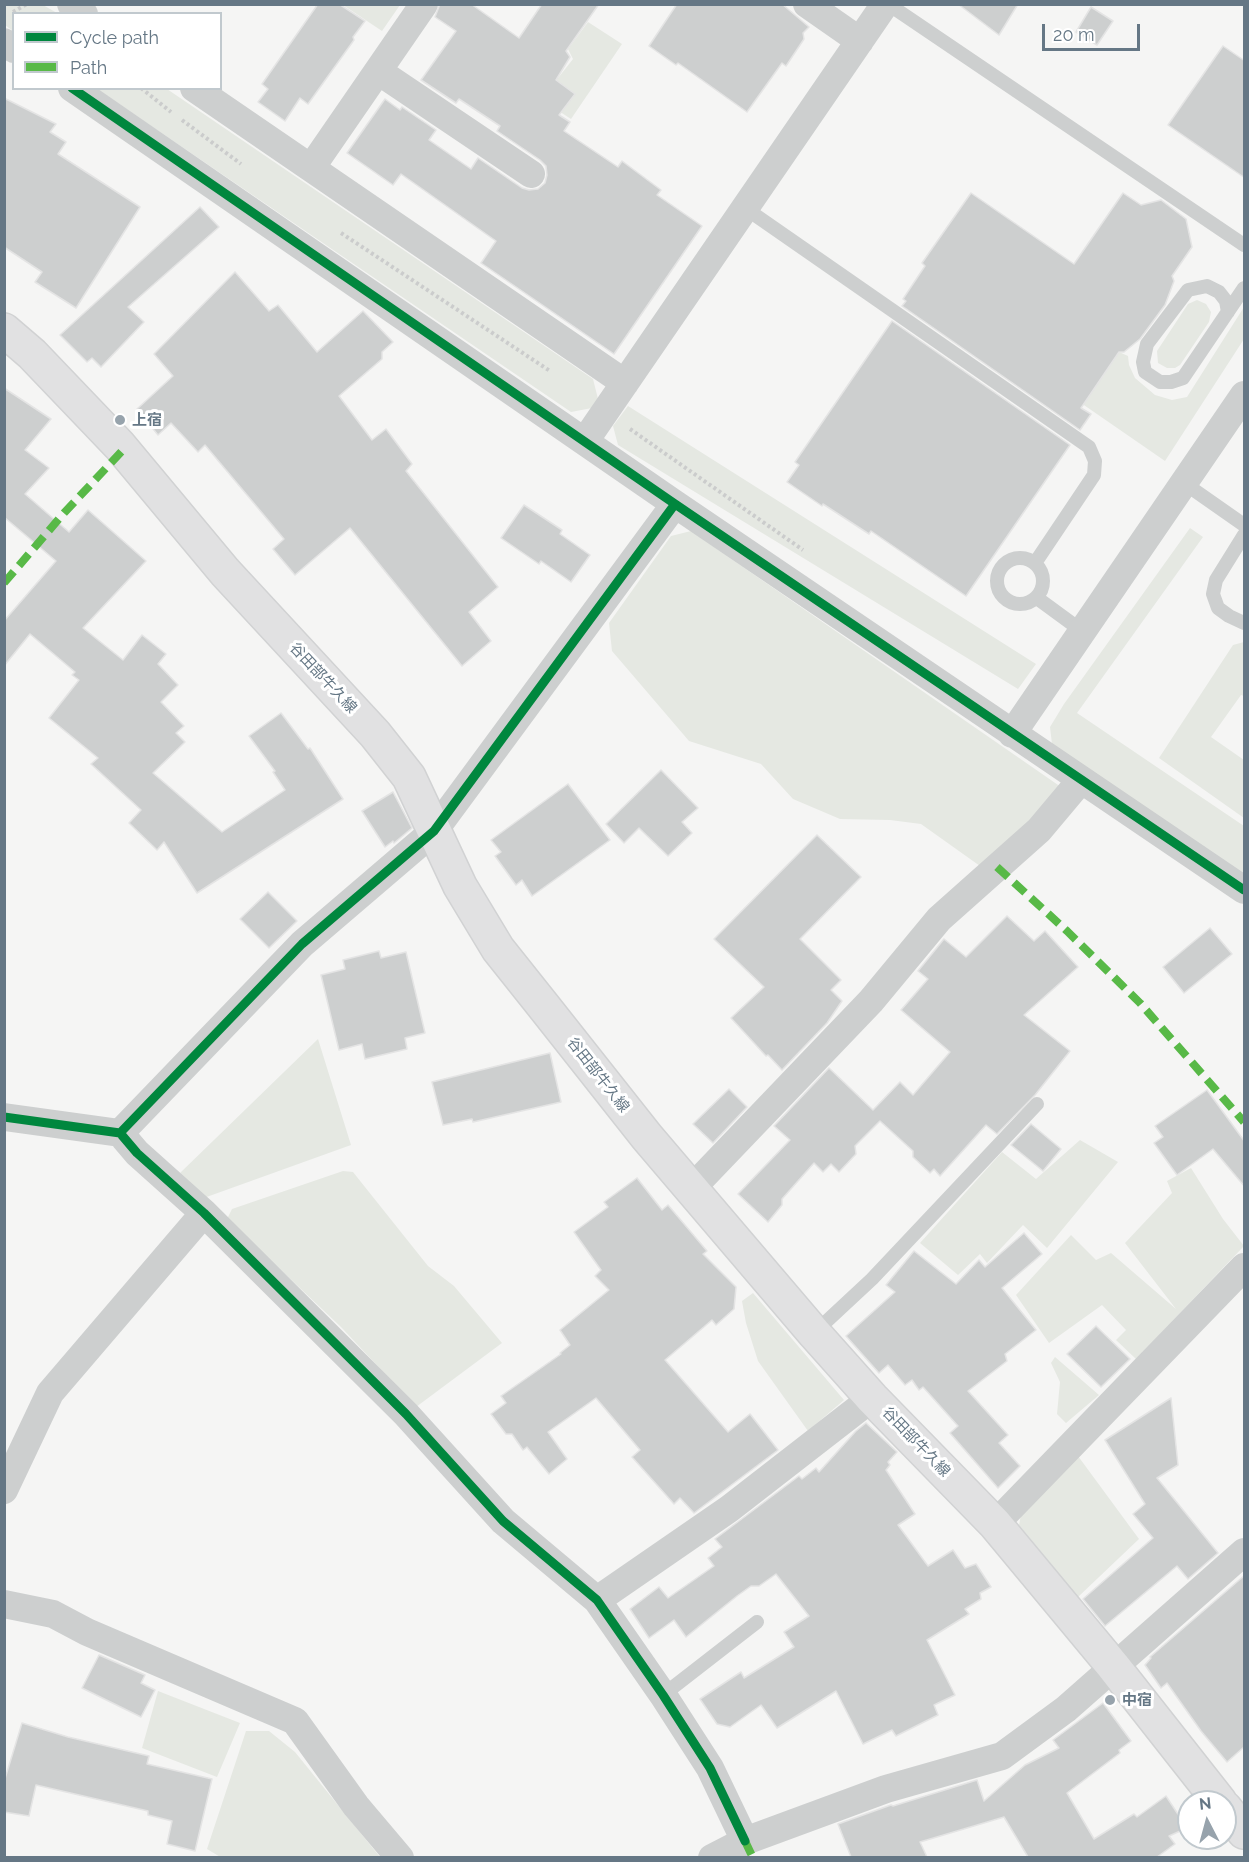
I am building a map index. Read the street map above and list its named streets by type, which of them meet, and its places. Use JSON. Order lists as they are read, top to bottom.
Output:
{
  "streets": {
    "main road": ["谷田部牛久線"]
  },
  "places": ["上宿", "中宿"],
  "legend": ["Cycle path", "Path"],
  "scale_bar": "20 m",
  "north": "top"
}
